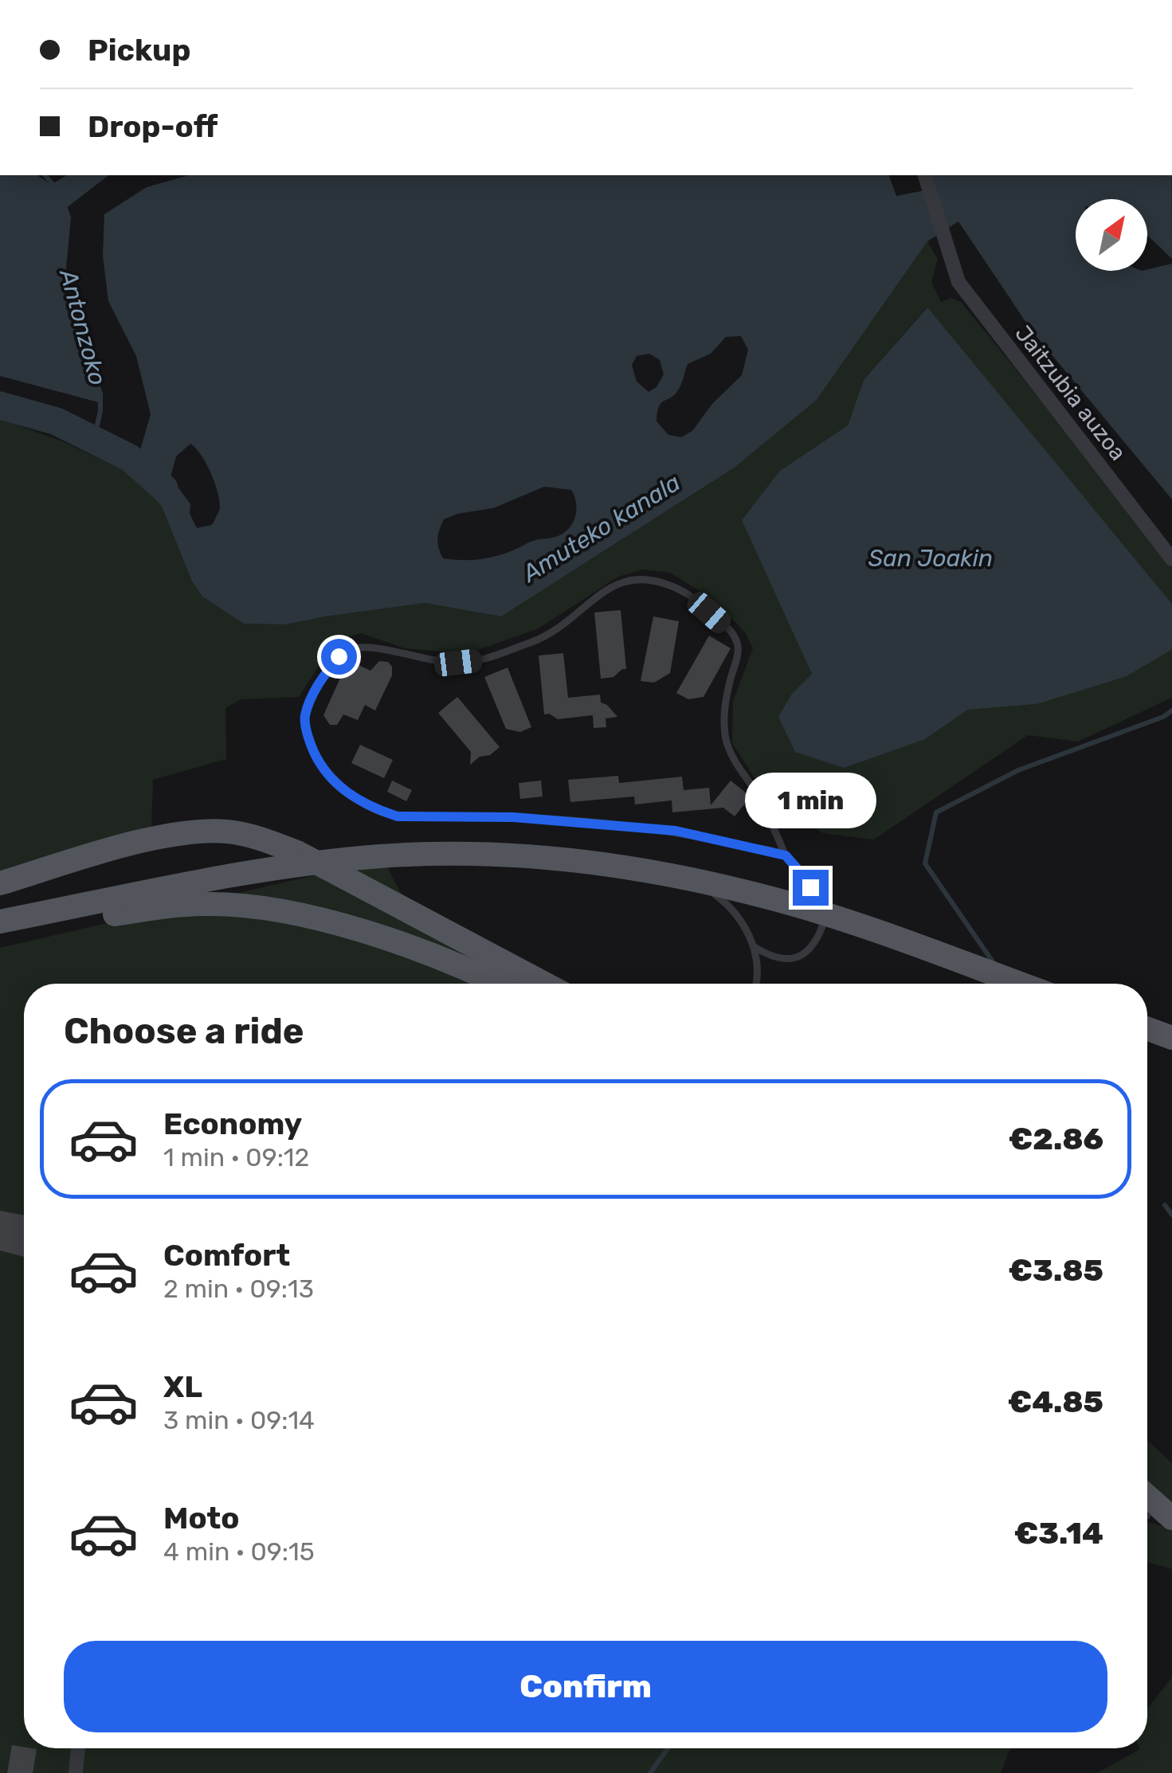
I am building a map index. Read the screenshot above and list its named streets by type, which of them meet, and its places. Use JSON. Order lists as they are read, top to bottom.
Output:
{
  "streets": {
    "street": ["Jaitzubia auzoa"]
  },
  "water": ["Antonzoko", "Amuteko kanala", "San Joakin"],
  "north": "top right",
  "page": {
    "banner": ["Pickup", "Drop-off"],
    "bubble": "1 min",
    "heading": "Choose a ride",
    "list": [
      {
        "name": "Economy",
        "note": "1 min · 09:12",
        "value": "€2.86"
      },
      {
        "name": "Comfort",
        "note": "2 min · 09:13",
        "value": "€3.85"
      },
      {
        "name": "XL",
        "note": "3 min · 09:14",
        "value": "€4.85"
      },
      {
        "name": "Moto",
        "note": "4 min · 09:15",
        "value": "€3.14"
      }
    ],
    "buttons": "Confirm"
  }
}
